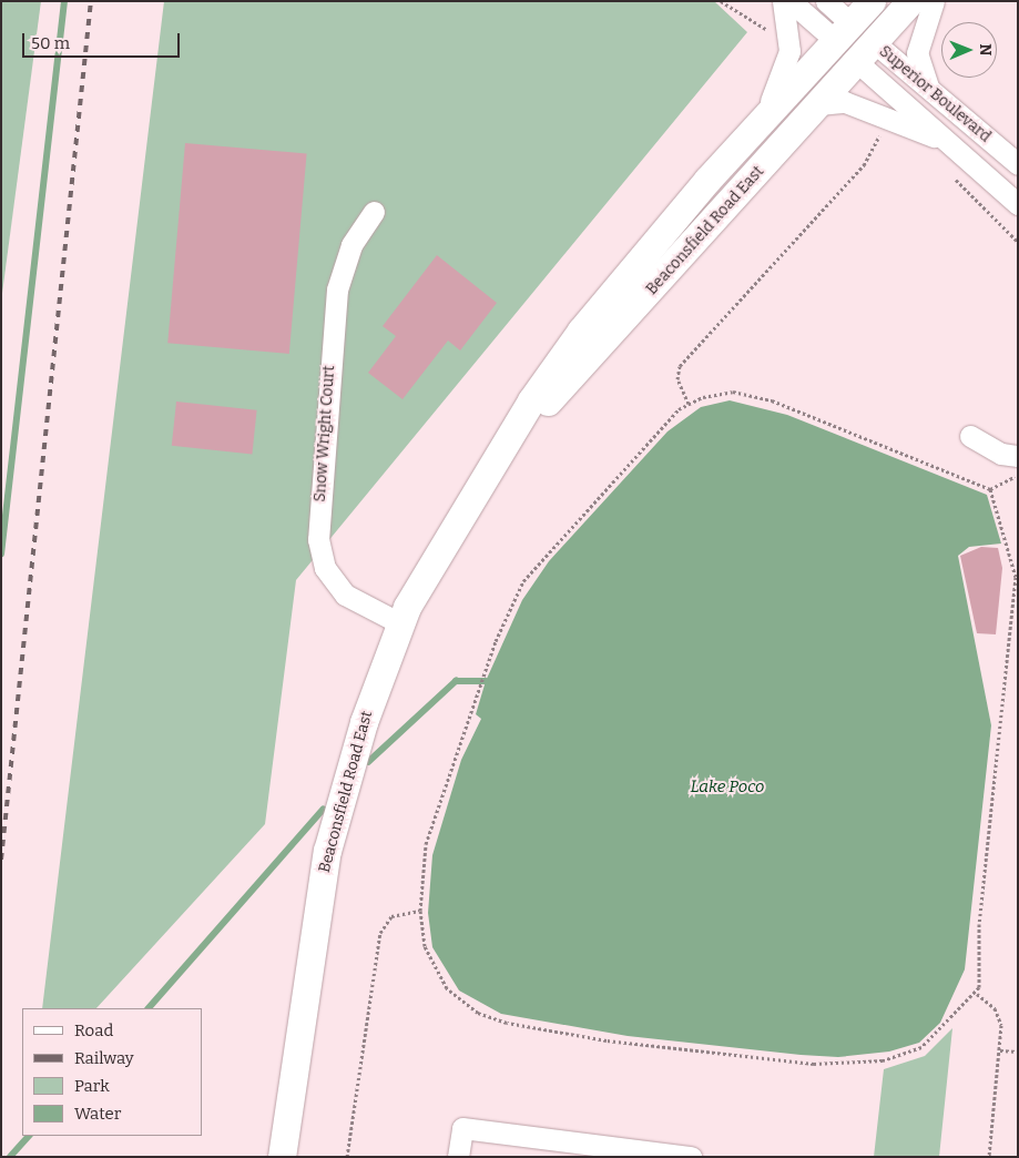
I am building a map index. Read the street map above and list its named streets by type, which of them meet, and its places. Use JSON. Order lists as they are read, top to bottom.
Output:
{
  "streets": {
    "main road": ["Beaconsfield Road East"],
    "street": ["Superior Boulevard", "Snow Wright Court"]
  },
  "crossings": [
    ["Superior Boulevard", "Beaconsfield Road East"],
    ["Beaconsfield Road East", "Snow Wright Court"]
  ],
  "water": ["Lake Poco"],
  "legend": [
    "Road",
    "Railway",
    "Park",
    "Water"
  ],
  "scale_bar": "50 m",
  "north": "right"
}
